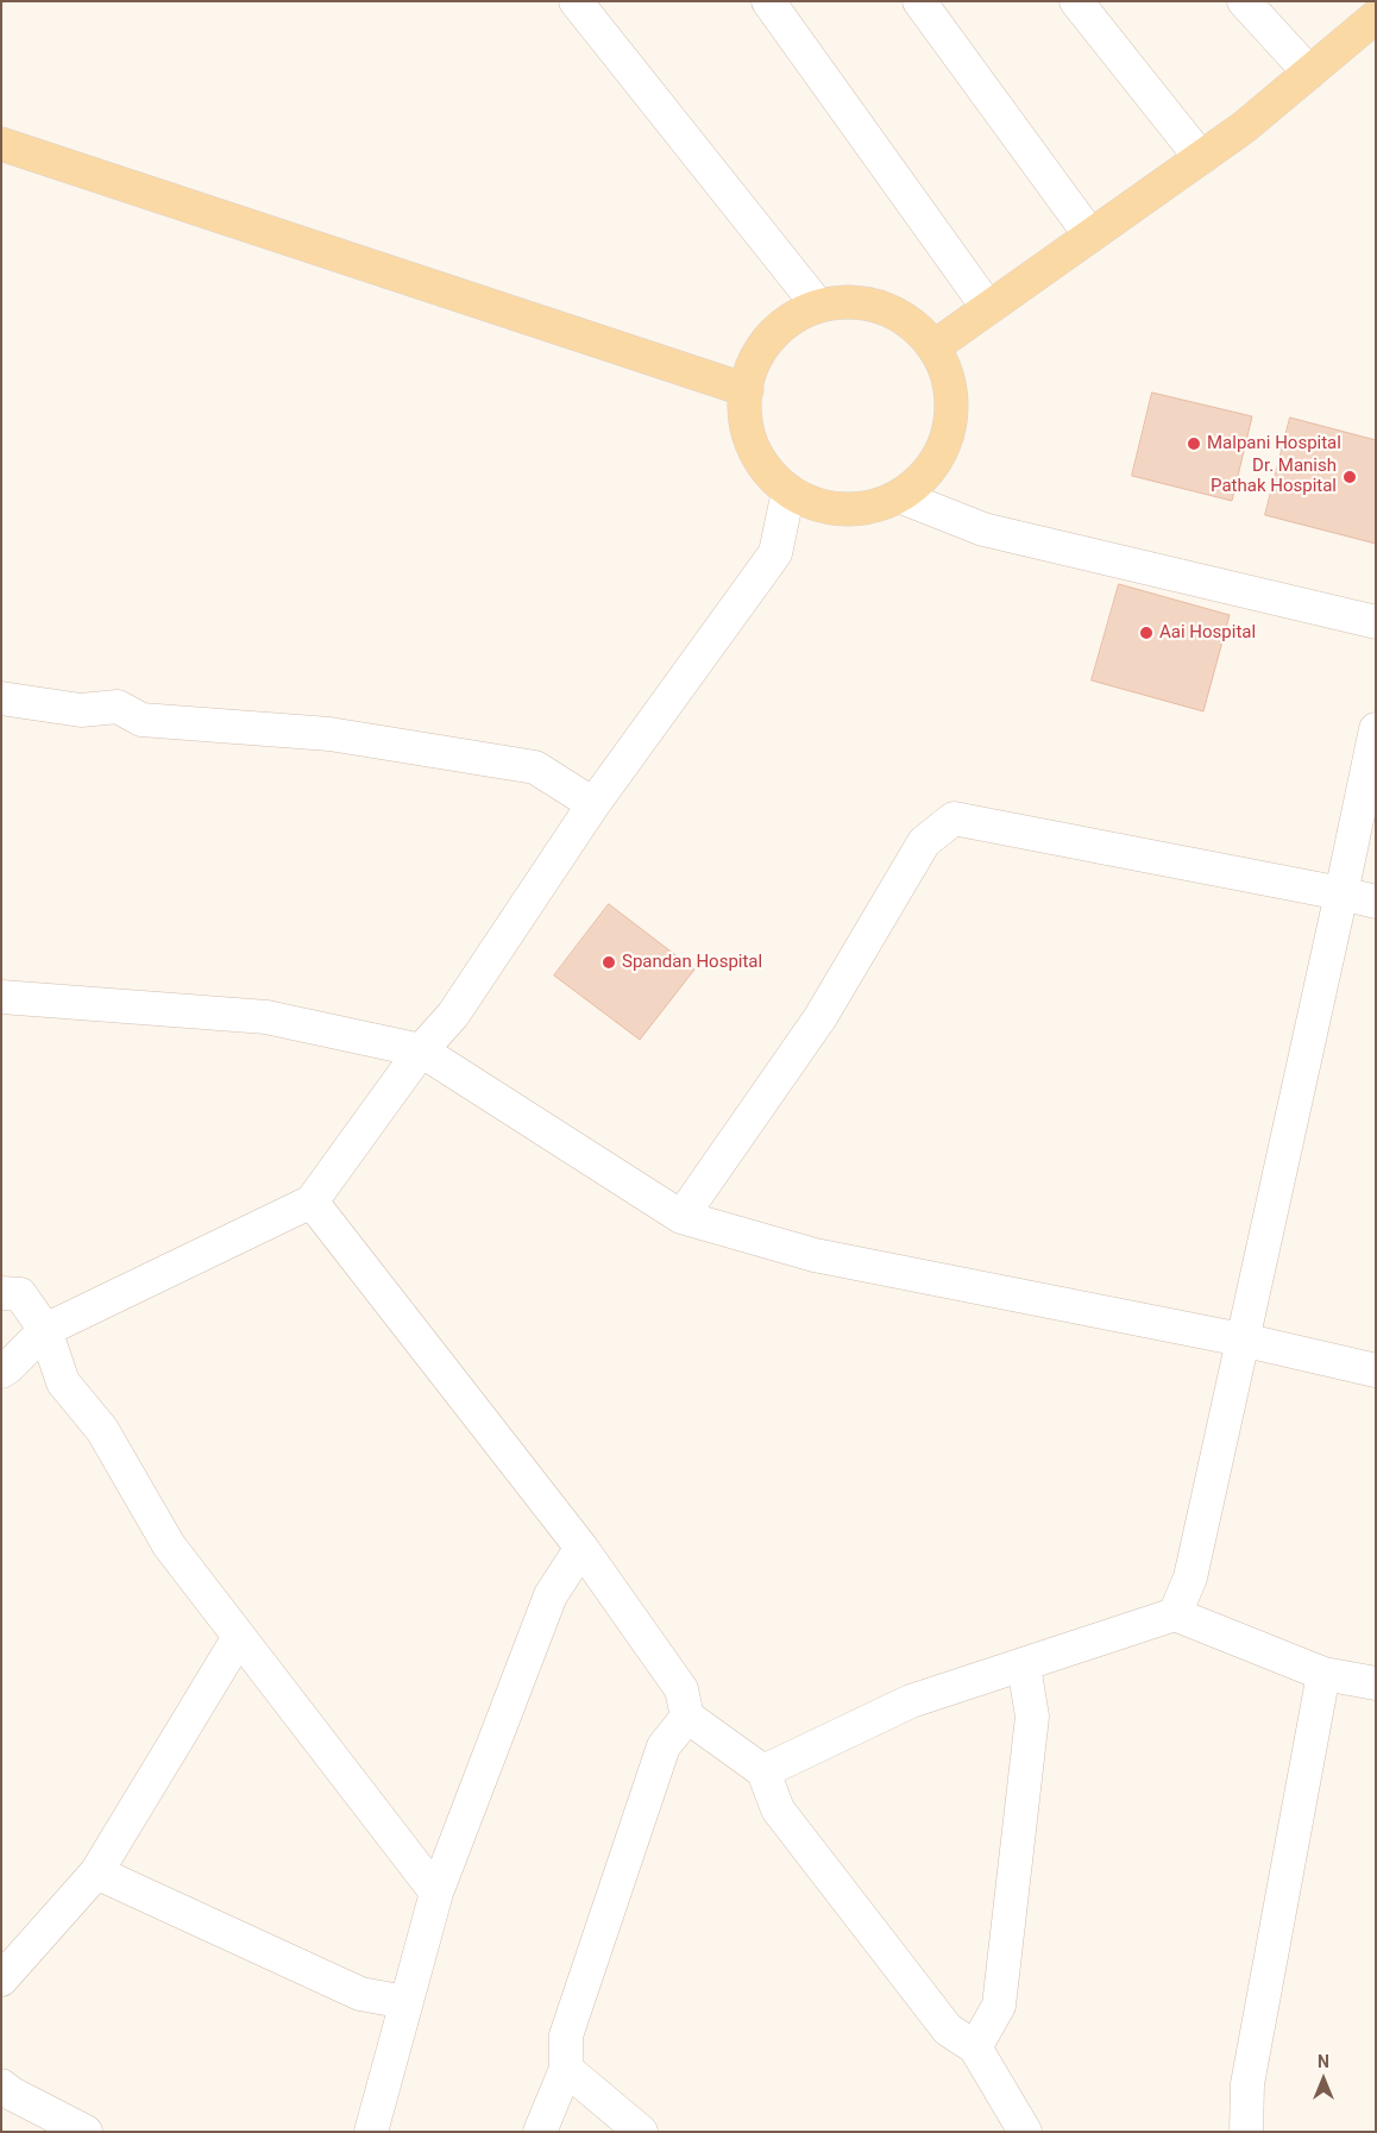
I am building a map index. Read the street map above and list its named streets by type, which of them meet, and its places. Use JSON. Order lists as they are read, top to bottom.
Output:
{
  "places": [
    "Malpani Hospital",
    "Dr. Manish Pathak Hospital",
    "Aai Hospital",
    "Spandan Hospital"
  ],
  "north": "top"
}
